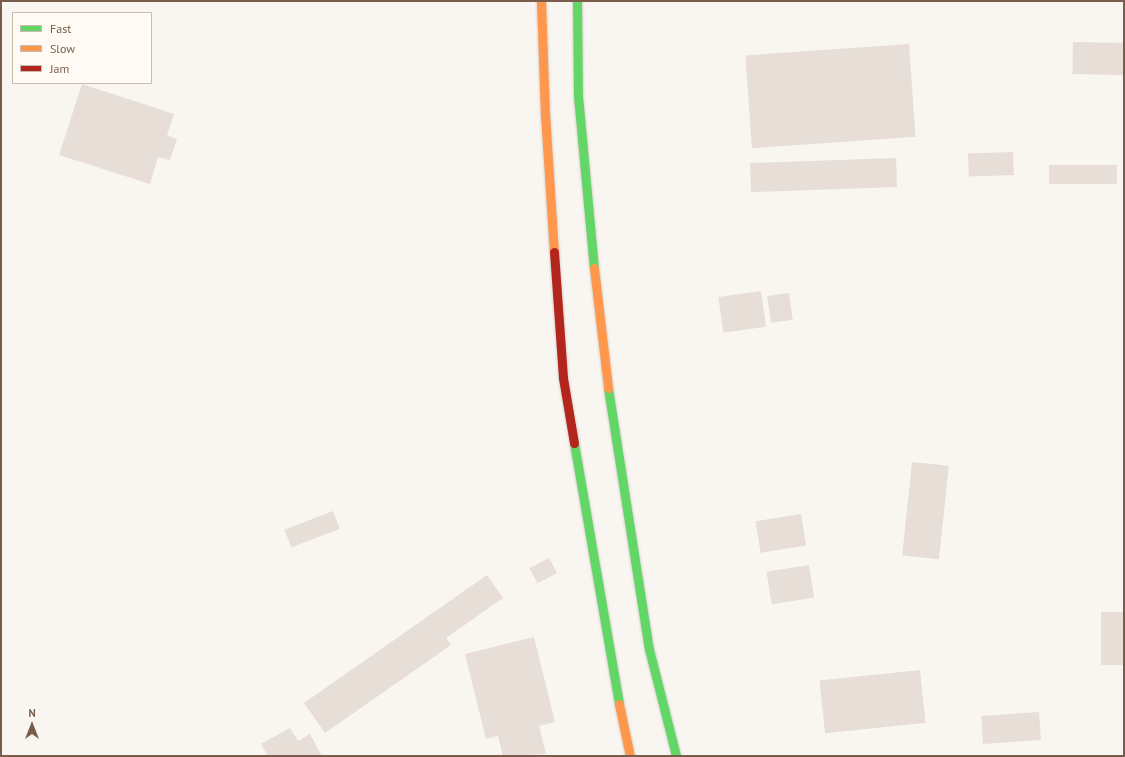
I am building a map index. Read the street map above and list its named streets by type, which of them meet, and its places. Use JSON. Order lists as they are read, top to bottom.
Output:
{
  "legend": ["Fast", "Slow", "Jam"],
  "north": "top"
}
